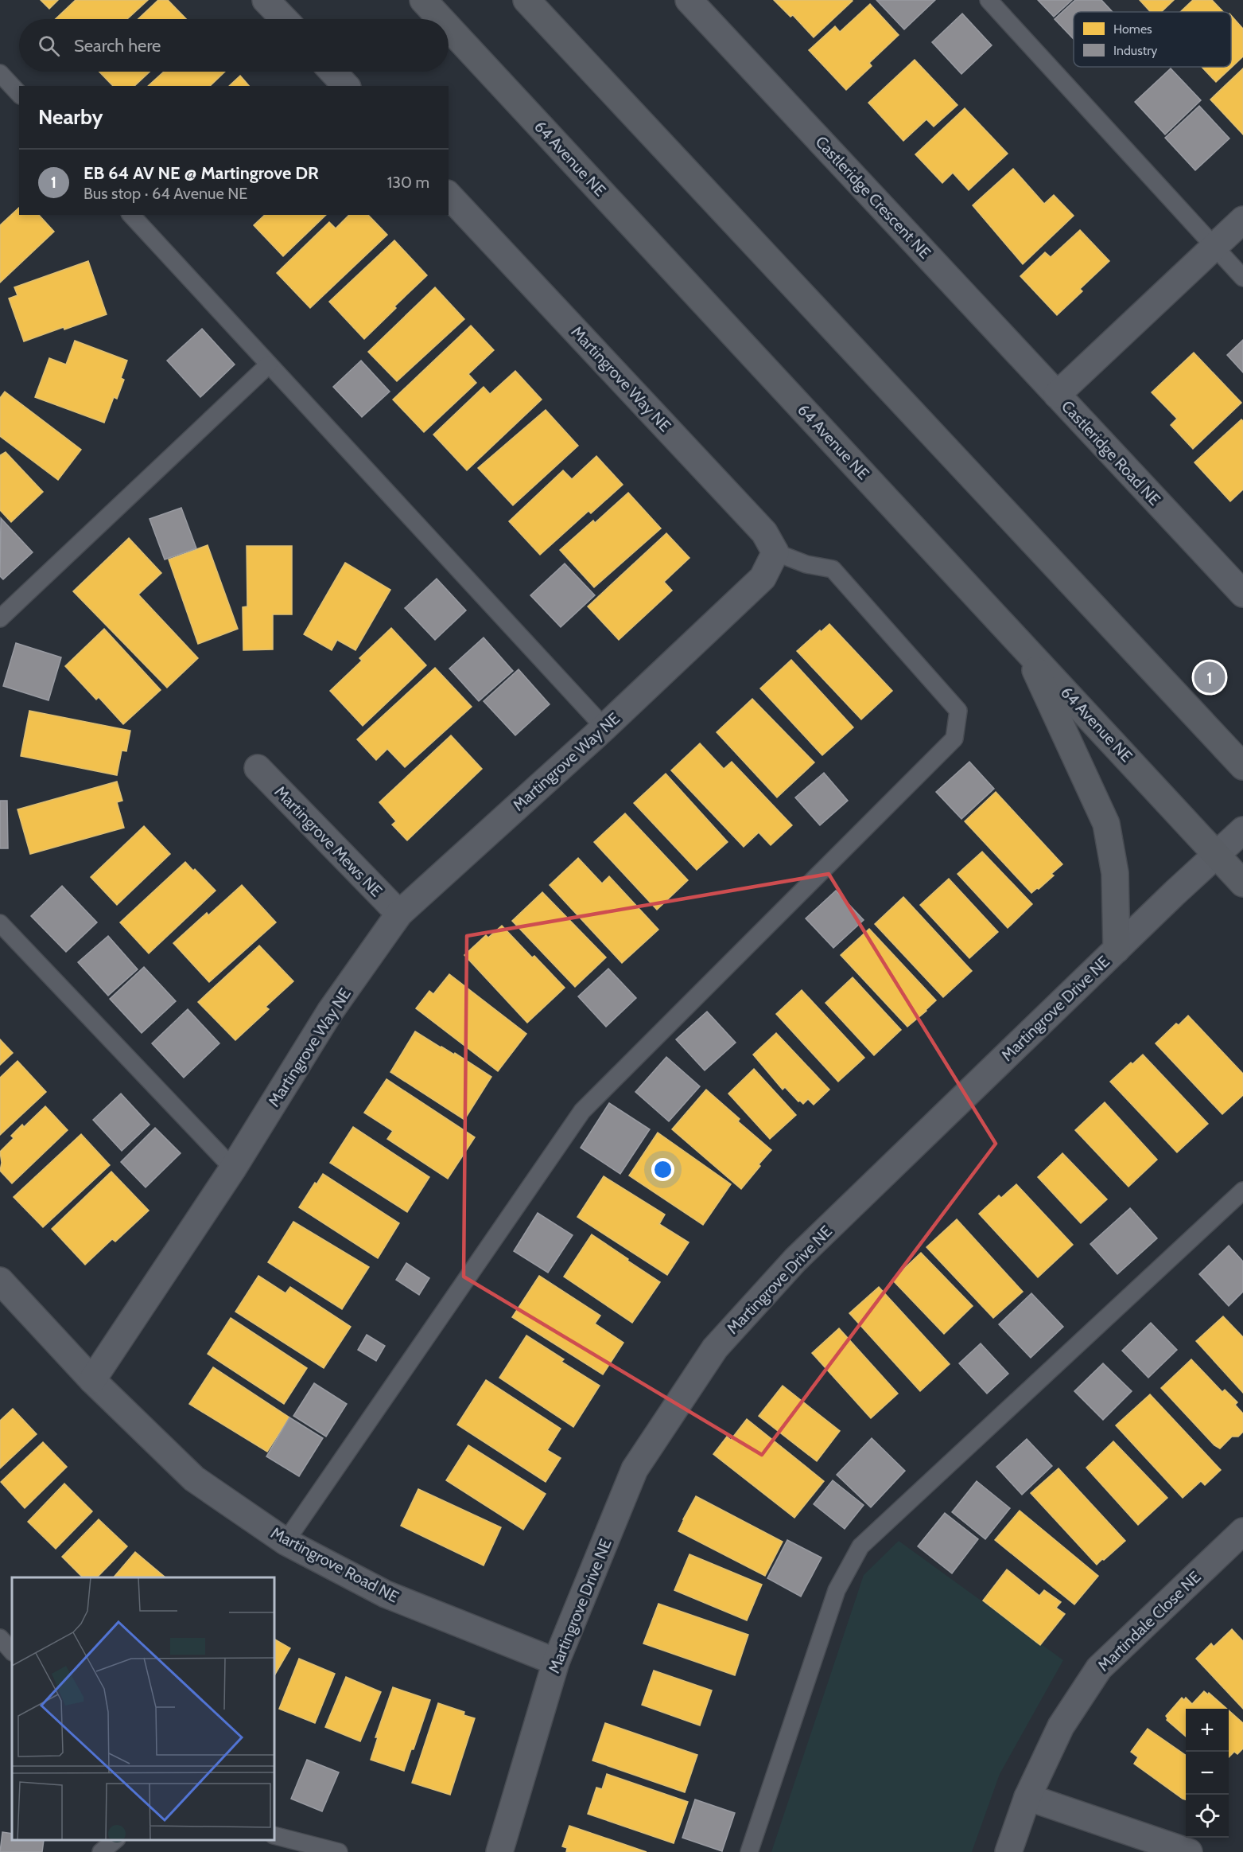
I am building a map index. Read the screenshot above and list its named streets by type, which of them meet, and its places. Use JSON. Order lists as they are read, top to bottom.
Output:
{
  "streets": {
    "main road": ["64 Avenue NE"],
    "street": [
      "Castleridge Crescent NE",
      "Martingrove Way NE",
      "Castleridge Road NE",
      "Martingrove Mews NE",
      "Martingrove Drive NE",
      "Martingrove Road NE",
      "Martindale Close NE"
    ]
  },
  "crossings": [
    ["64 Avenue NE", "Martingrove Drive NE"],
    ["Castleridge Crescent NE", "Castleridge Road NE"],
    ["Martingrove Way NE", "Martingrove Mews NE"],
    ["Martingrove Way NE", "Martingrove Road NE"],
    ["Martingrove Drive NE", "Martingrove Road NE"]
  ],
  "legend": ["Homes", "Industry"],
  "page": {
    "search": "Search here",
    "heading": "Nearby",
    "list": [
      {
        "mark": "1",
        "name": "EB 64 AV NE @ Martingrove DR",
        "note": "Bus stop · 64 Avenue NE",
        "value": "130 m"
      }
    ],
    "pins": "1",
    "map_buttons": ["+", "−"]
  }
}
